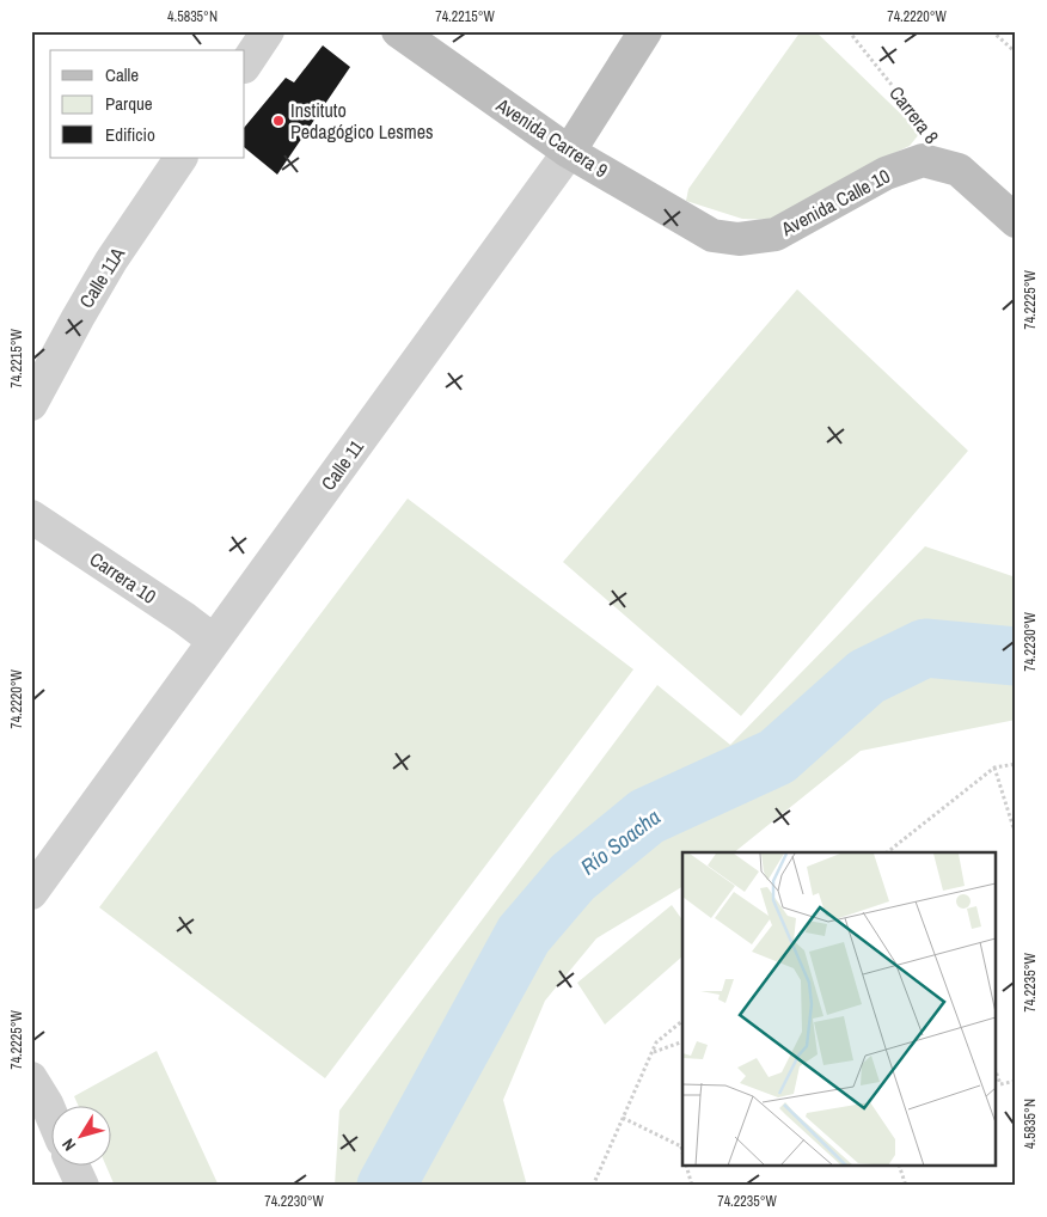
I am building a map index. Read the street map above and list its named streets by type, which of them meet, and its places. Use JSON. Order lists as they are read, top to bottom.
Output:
{
  "streets": {
    "main road": ["Avenida Carrera 9", "Avenida Calle 10", "Calle 11"],
    "street": ["Calle 11A", "Carrera 10"],
    "path": ["Carrera 8"]
  },
  "crossings": [
    ["Carrera 8", "Avenida Calle 10"],
    ["Avenida Carrera 9", "Avenida Calle 10"],
    ["Avenida Carrera 9", "Calle 11"],
    ["Calle 11", "Carrera 10"]
  ],
  "water": ["Río Soacha"],
  "places": ["Instituto Pedagógico Lesmes"],
  "legend": ["Calle", "Parque", "Edificio"],
  "north": "bottom left",
  "coordinates": [
    "4.5835°N",
    "74.2215°W",
    "74.2220°W",
    "74.2225°W",
    "74.2230°W",
    "74.2235°W"
  ]
}
